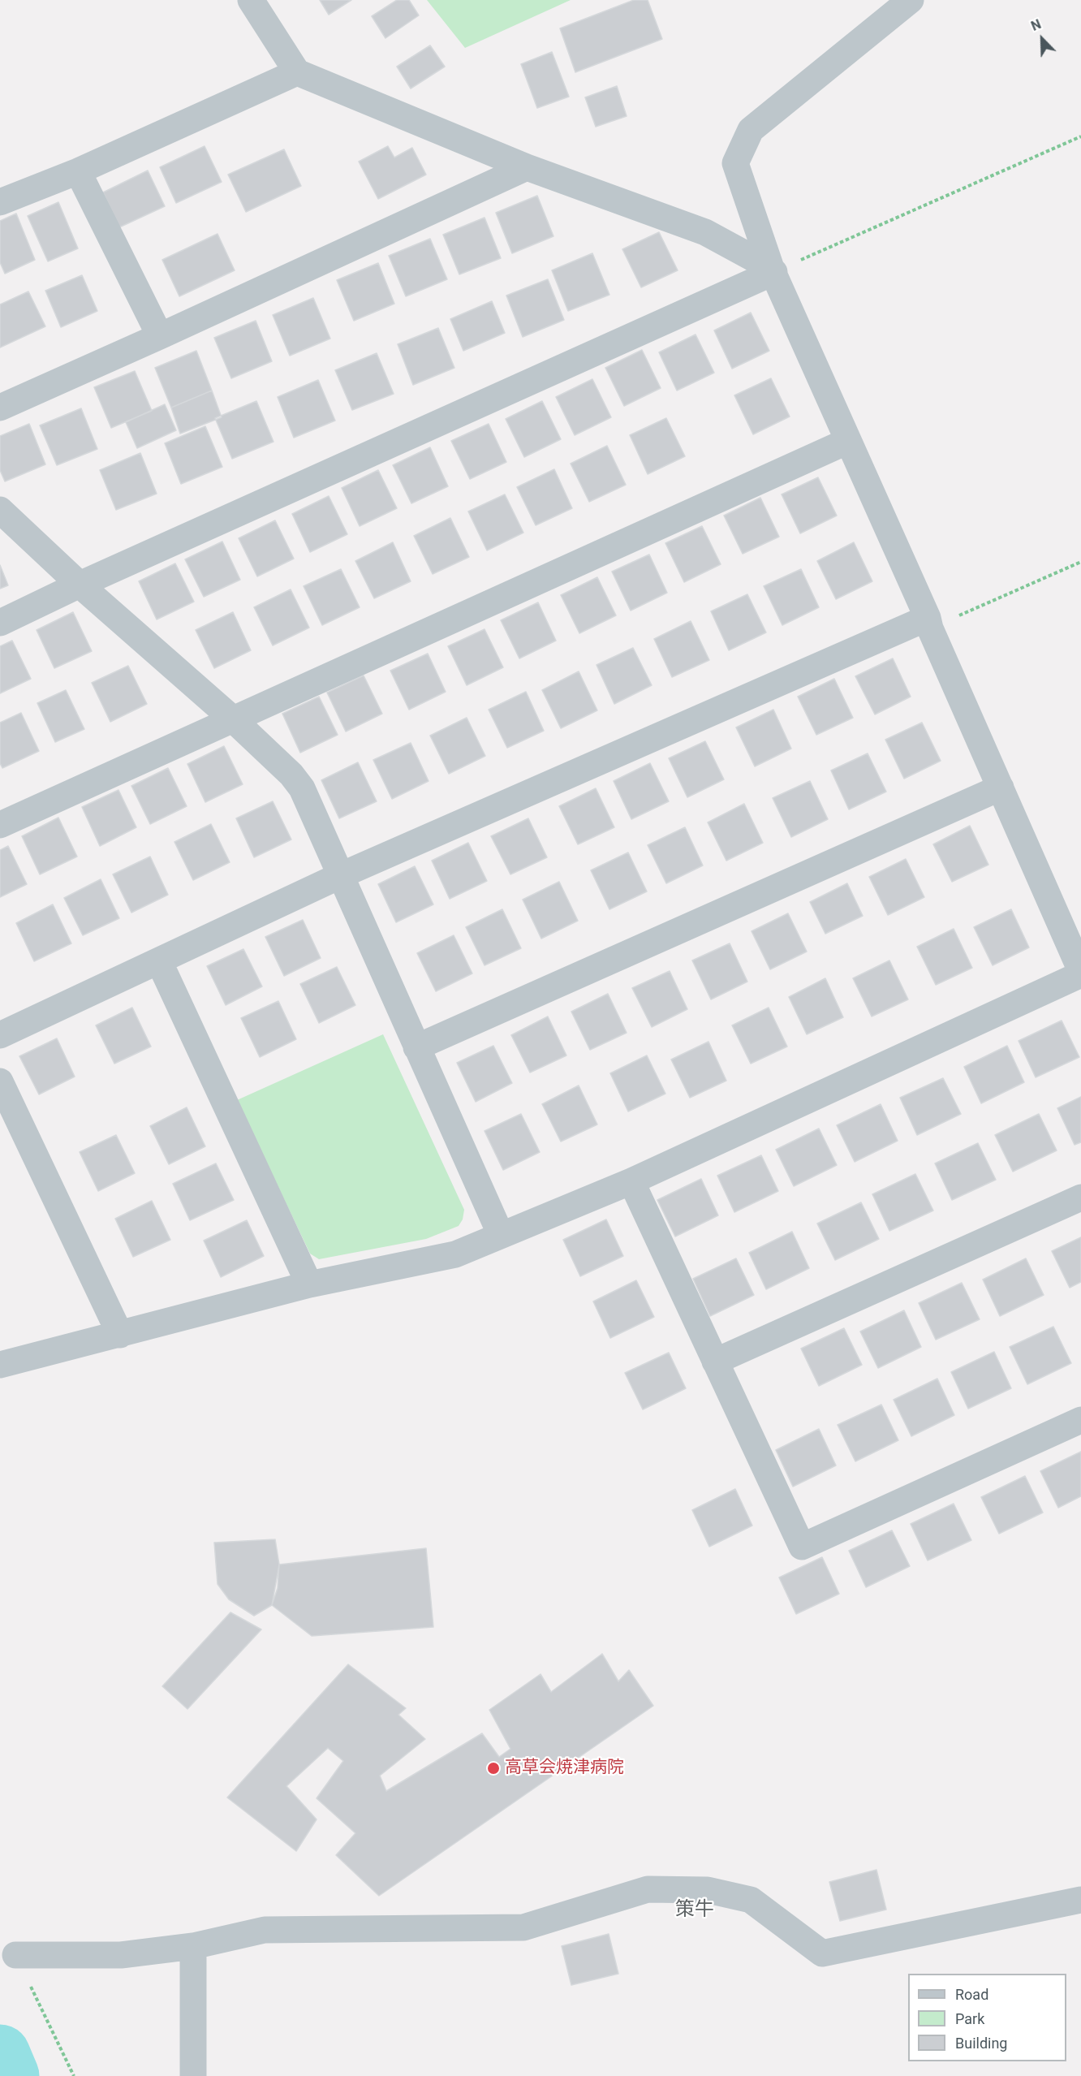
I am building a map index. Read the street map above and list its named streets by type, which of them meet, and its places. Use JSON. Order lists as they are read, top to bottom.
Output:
{
  "districts": ["策牛"],
  "places": ["高草会焼津病院"],
  "legend": ["Road", "Park", "Building"],
  "north": "top left"
}
